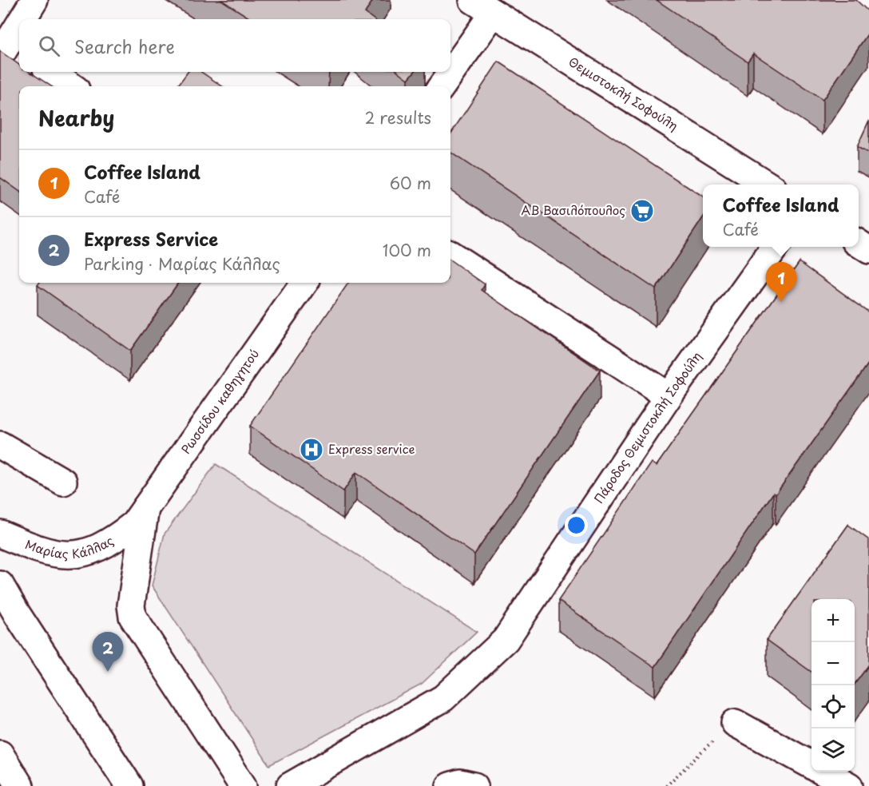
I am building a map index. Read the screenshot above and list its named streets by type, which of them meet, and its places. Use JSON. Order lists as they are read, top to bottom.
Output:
{
  "streets": {
    "street": [
      "Θεμιστοκλή Σοφούλη",
      "Ρωσσίδου καθηγητού",
      "Πάροδος Θεμιστοκλή Σοφούλη",
      "Μαρίας Κάλλας"
    ]
  },
  "crossings": [
    ["Ρωσσίδου καθηγητού", "Μαρίας Κάλλας"]
  ],
  "places": {
    "supermarket": ["ΑΒ Βασιλόπουλος"],
    "hospital": ["Express service"]
  },
  "page": {
    "search": "Search here",
    "heading": ["Nearby", "2 results"],
    "list": [
      {
        "mark": "1",
        "name": "Coffee Island",
        "note": "Café",
        "value": "60 m"
      },
      {
        "mark": "2",
        "name": "Express Service",
        "note": "Parking · Μαρίας Κάλλας",
        "value": "100 m"
      }
    ],
    "popup": ["Coffee Island", "Café"],
    "pins": ["1", "2"],
    "map_buttons": ["+", "−"]
  }
}
